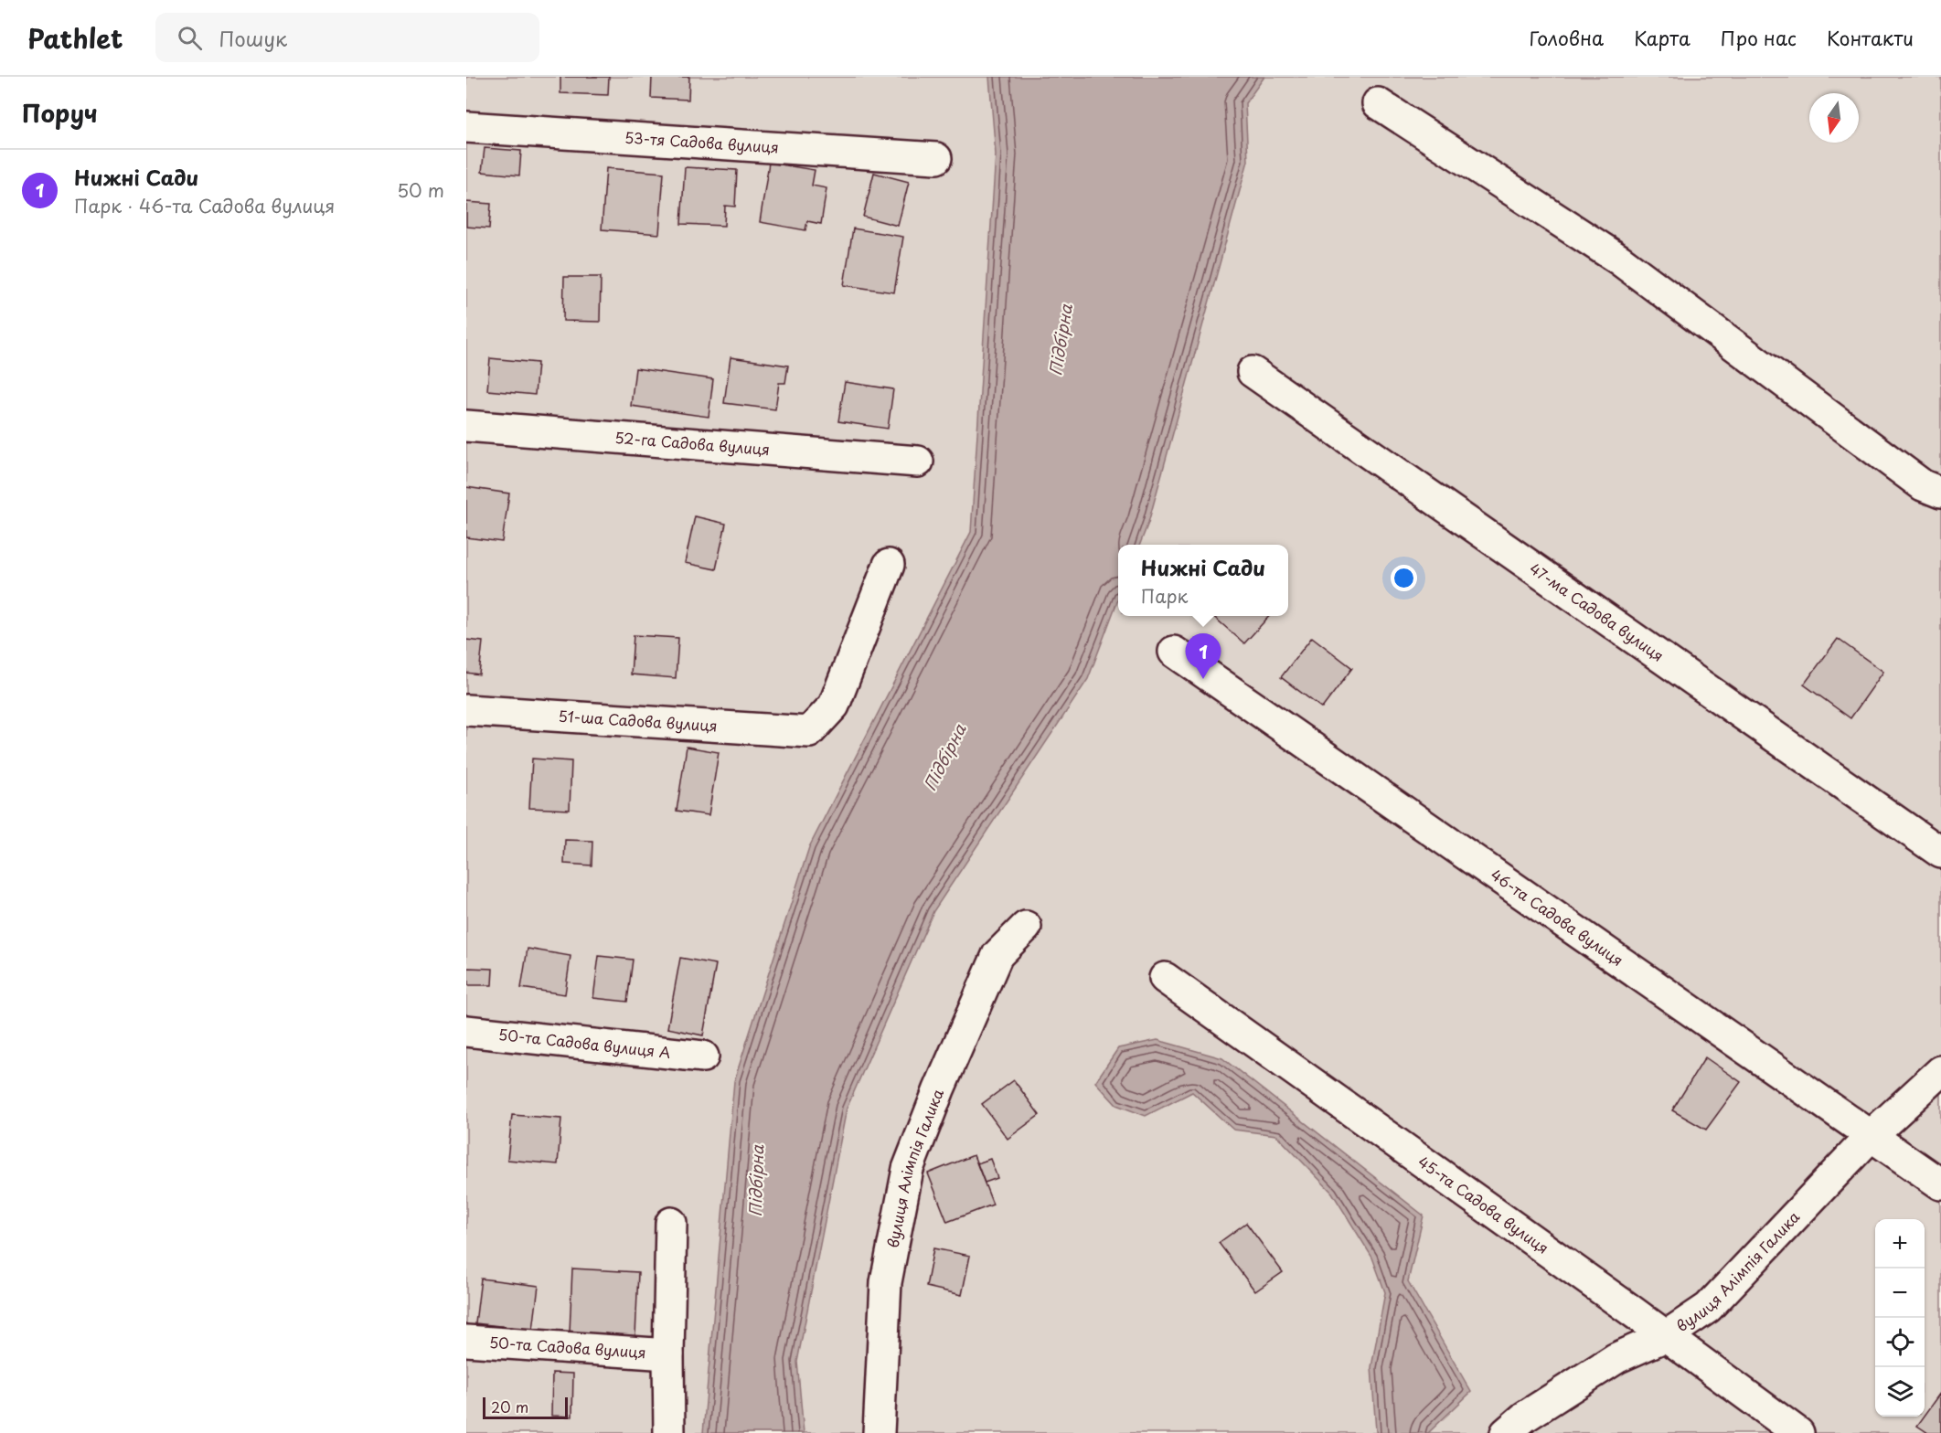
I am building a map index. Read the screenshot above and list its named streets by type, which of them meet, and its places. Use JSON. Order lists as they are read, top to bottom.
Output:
{
  "streets": {
    "street": [
      "53-тя Садова вулиця",
      "52-га Садова вулиця",
      "47-ма Садова вулиця",
      "51-ша Садова вулиця",
      "46-та Садова вулиця",
      "50-та Садова вулиця А",
      "вулиця Алімпія Галика",
      "45-та Садова вулиця",
      "50-та Садова вулиця"
    ]
  },
  "crossings": [
    ["46-та Садова вулиця", "вулиця Алімпія Галика"],
    ["вулиця Алімпія Галика", "45-та Садова вулиця"]
  ],
  "water": ["Підбірна"],
  "scale_bar": "20 m",
  "north": "bottom",
  "page": {
    "header": "Pathlet",
    "search": "Пошук",
    "nav": [
      "Головна",
      "Карта",
      "Про нас",
      "Контакти"
    ],
    "heading": "Поруч",
    "list": [
      {
        "mark": "1",
        "name": "Нижні Сади",
        "note": "Парк · 46-та Садова вулиця",
        "value": "50 m"
      }
    ],
    "popup": ["Нижні Сади", "Парк"],
    "pins": "1",
    "map_buttons": ["+", "−"],
    "scale": "20 m"
  }
}
